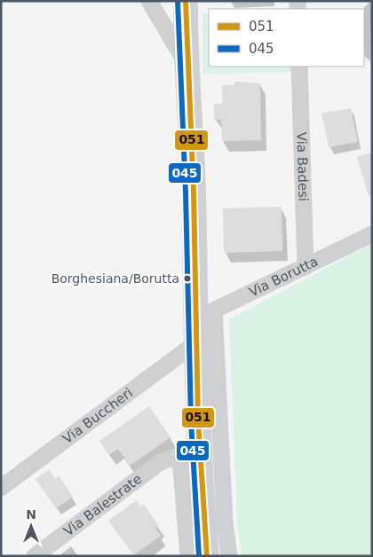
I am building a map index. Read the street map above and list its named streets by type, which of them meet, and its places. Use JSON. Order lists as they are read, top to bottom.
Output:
{
  "streets": {
    "street": [
      "Via Badesi",
      "Via Borutta",
      "Via Buccheri",
      "Via Balestrate"
    ]
  },
  "crossings": [
    ["Via Badesi", "Via Borutta"]
  ],
  "places": ["Borghesiana/Borutta"],
  "lines": ["transit line 051", "transit line 045"],
  "legend": ["051", "045"],
  "north": "top"
}
